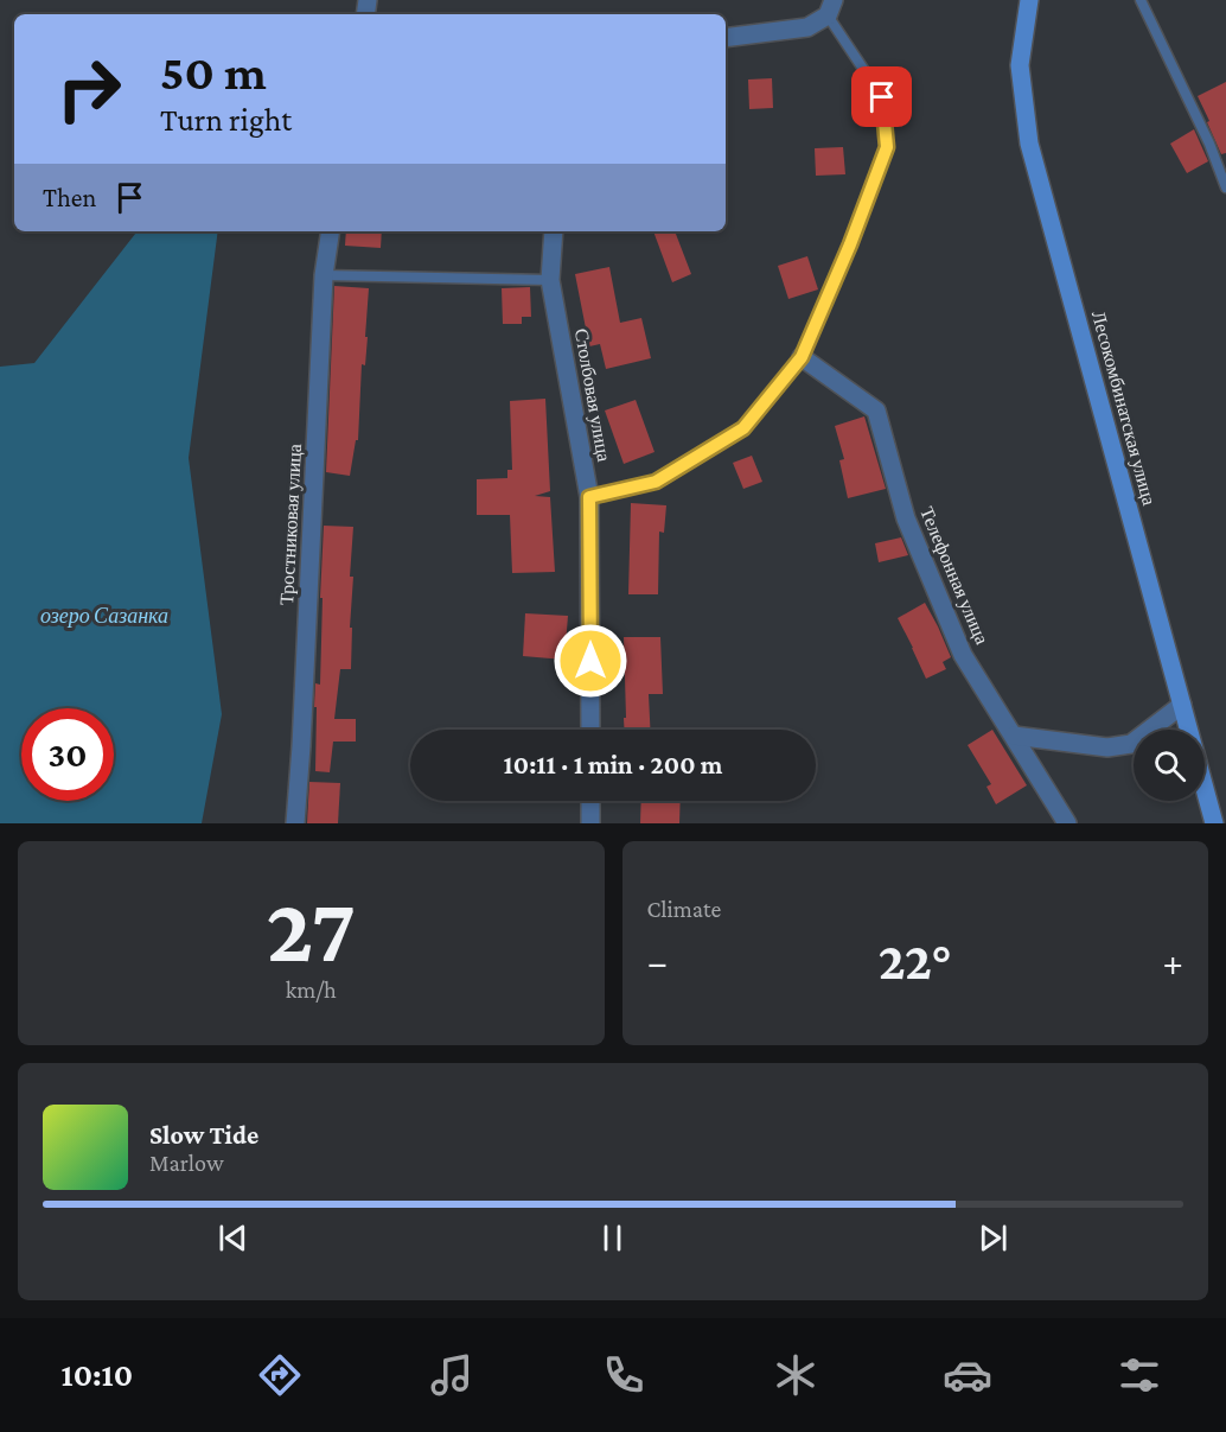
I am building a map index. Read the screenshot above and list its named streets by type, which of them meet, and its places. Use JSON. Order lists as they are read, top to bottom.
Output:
{
  "streets": {
    "street": [
      "Столбовая улица",
      "Лесокомбинатская улица",
      "Тростниковая улица",
      "Телефонная улица"
    ]
  },
  "water": ["озеро Сазанка"],
  "page": {
    "turn": ["50 m", "Turn right"],
    "then": "Then",
    "limit": "30",
    "trip": "10:11 · 1 min · 200 m",
    "tile": [
      ["27", "km/h"],
      "Climate"
    ],
    "heat": ["−", "22°", "+"],
    "song": ["Slow Tide", "Marlow"],
    "tabs": "10:10"
  }
}
